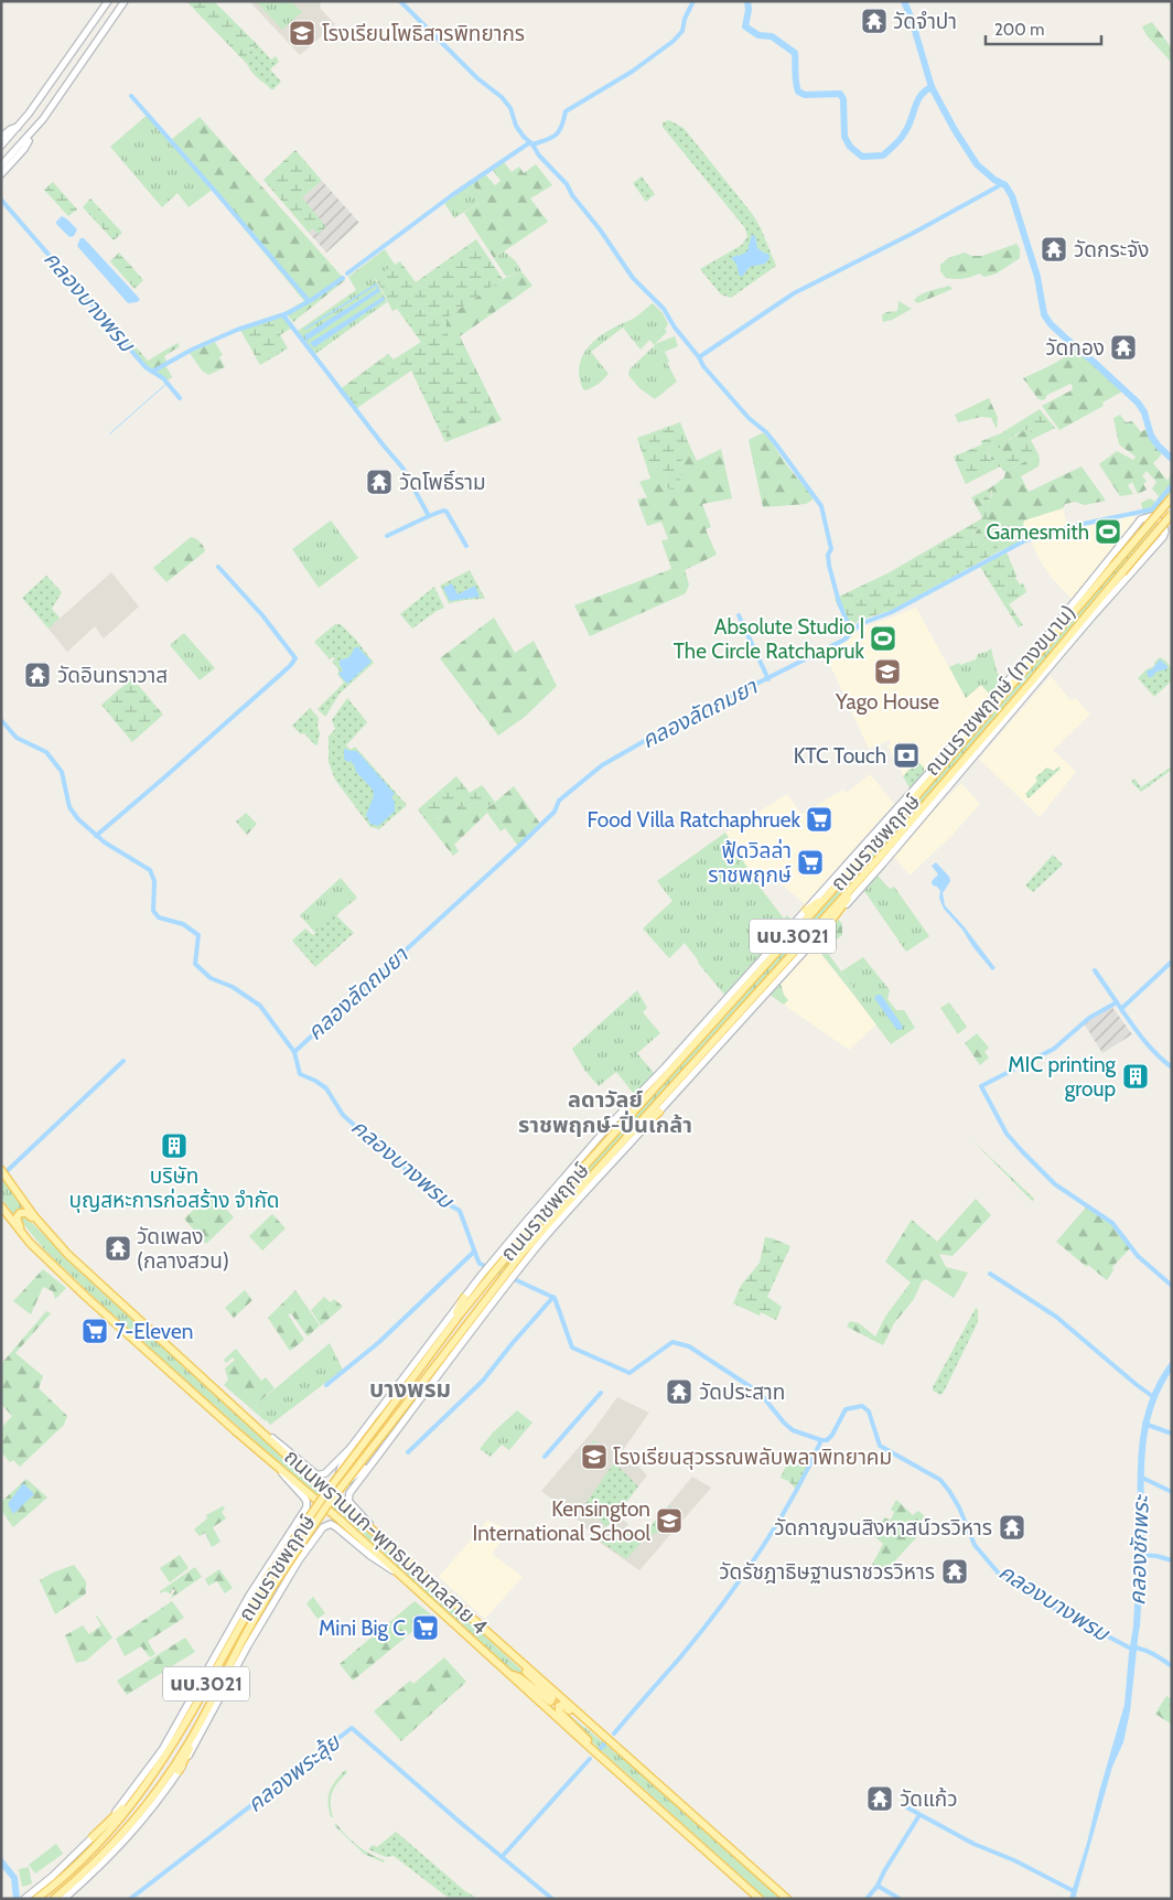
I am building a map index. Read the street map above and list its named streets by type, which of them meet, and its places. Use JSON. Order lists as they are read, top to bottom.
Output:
{
  "streets": {
    "main road": [
      "ถนนราชพฤกษ์ (ทางขนาน)",
      "ถนนราชพฤกษ์",
      "นบ.3021",
      "ถนนพรานนก-พุทธมณฑลสาย 4"
    ]
  },
  "crossings": [
    ["ถนนราชพฤกษ์ (ทางขนาน)", "ถนนราชพฤกษ์"],
    ["ถนนราชพฤกษ์ (ทางขนาน)", "นบ.3021"],
    ["ถนนราชพฤกษ์", "นบ.3021"],
    ["ถนนราชพฤกษ์", "ถนนพรานนก-พุทธมณฑลสาย 4"],
    ["นบ.3021", "ถนนพรานนก-พุทธมณฑลสาย 4"]
  ],
  "districts": ["ลดาวัลย์ ราชพฤกษ์-ปิ่นเกล้า", "บางพรม"],
  "water": [
    "คลองบางพรม",
    "คลองลัดถมยา",
    "คลองชักพระ",
    "คลองพระลุ้ย"
  ],
  "places": {
    "temple": [
      "วัดจำปา",
      "วัดกระจัง",
      "วัดทอง",
      "วัดโพธิ์ราม",
      "วัดอินทราวาส",
      "วัดเพลง (กลางสวน)",
      "วัดประสาท",
      "วัดกาญจนสิงหาสน์วรวิหาร",
      "วัดรัชฎาธิษฐานราชวรวิหาร",
      "วัดแก้ว"
    ],
    "school or university": [
      "โรงเรียนโพธิสารพิทยากร",
      "Yago House",
      "โรงเรียนสุวรรณพลับพลาพิทยาคม",
      "Kensington International School"
    ],
    "sports": ["Gamesmith", "Absolute Studio | The Circle Ratchapruk"],
    "bank": ["KTC Touch"],
    "supermarket": [
      "Food Villa Ratchaphruek",
      "ฟู้ดวิลล่า ราชพฤกษ์",
      "7-Eleven",
      "Mini Big C"
    ],
    "building": ["MIC printing group", "บริษัท บุญสหะการก่อสร้าง จำกัด"]
  },
  "scale_bar": "200 m"
}
